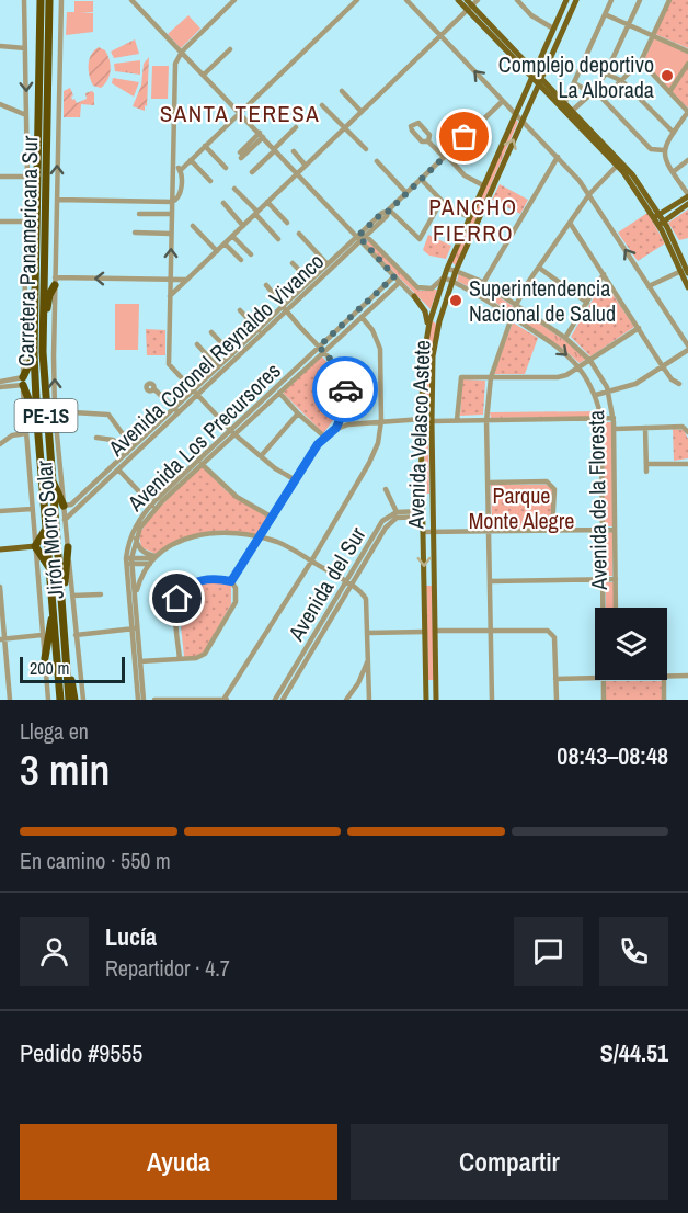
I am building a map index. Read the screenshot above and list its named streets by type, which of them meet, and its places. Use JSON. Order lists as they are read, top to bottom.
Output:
{
  "streets": {
    "highway": ["Carretera Panamericana Sur", "PE-1S"],
    "main road": ["Avenida Velasco Astete"],
    "street": [
      "Avenida Coronel Reynaldo Vivanco",
      "Avenida Los Precursores",
      "Avenida de la Floresta",
      "Jirón Morro Solar",
      "Avenida del Sur"
    ]
  },
  "crossings": [
    ["Avenida Coronel Reynaldo Vivanco", "Jirón Morro Solar"],
    ["Avenida Velasco Astete", "Avenida de la Floresta"],
    ["Avenida Velasco Astete", "Avenida del Sur"]
  ],
  "districts": ["SANTA TERESA", "PANCHO FIERRO"],
  "parks": ["Parque Monte Alegre"],
  "places": ["Complejo deportivo La Alborada", "Superintendencia Nacional de Salud"],
  "scale_bar": "200 m",
  "page": {
    "scale": "200 m",
    "heading": ["3 min", "Llega en", "08:43–08:48"],
    "panel": [
      "Lucía",
      "Repartidor · 4.7",
      "Pedido #9555",
      "S/44.51"
    ],
    "bar": "En camino · 550 m",
    "buttons": ["Ayuda", "Compartir"]
  }
}
